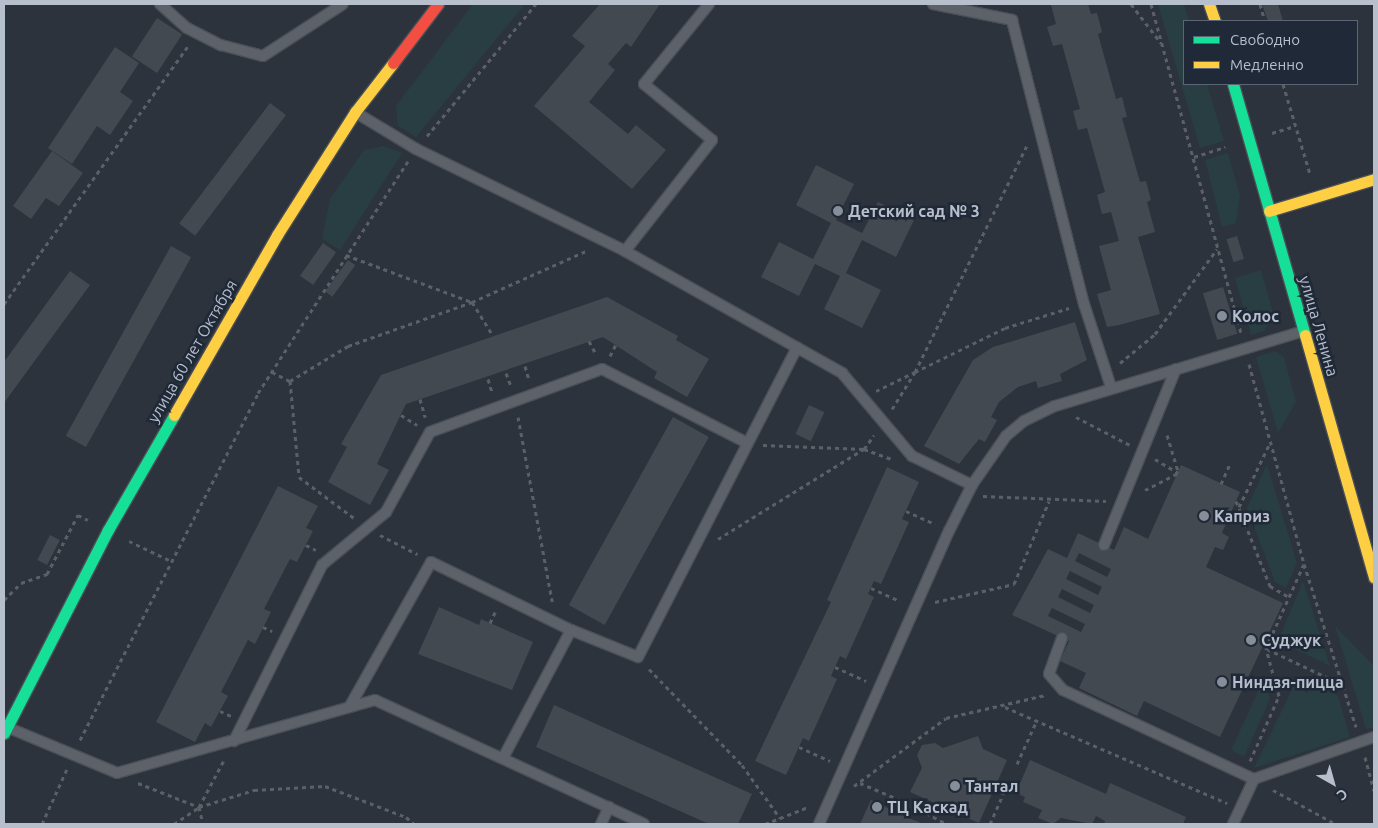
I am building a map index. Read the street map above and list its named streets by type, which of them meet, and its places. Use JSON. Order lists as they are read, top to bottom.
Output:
{
  "streets": {
    "main road": ["улица Ленина", "улица 60 лет Октября"]
  },
  "places": [
    "Детский сад № 3",
    "Колос",
    "Каприз",
    "Суджук",
    "Ниндзя-пицца",
    "Тантал",
    "ТЦ Каскад"
  ],
  "legend": ["Свободно", "Медленно"],
  "north": "bottom right"
}
